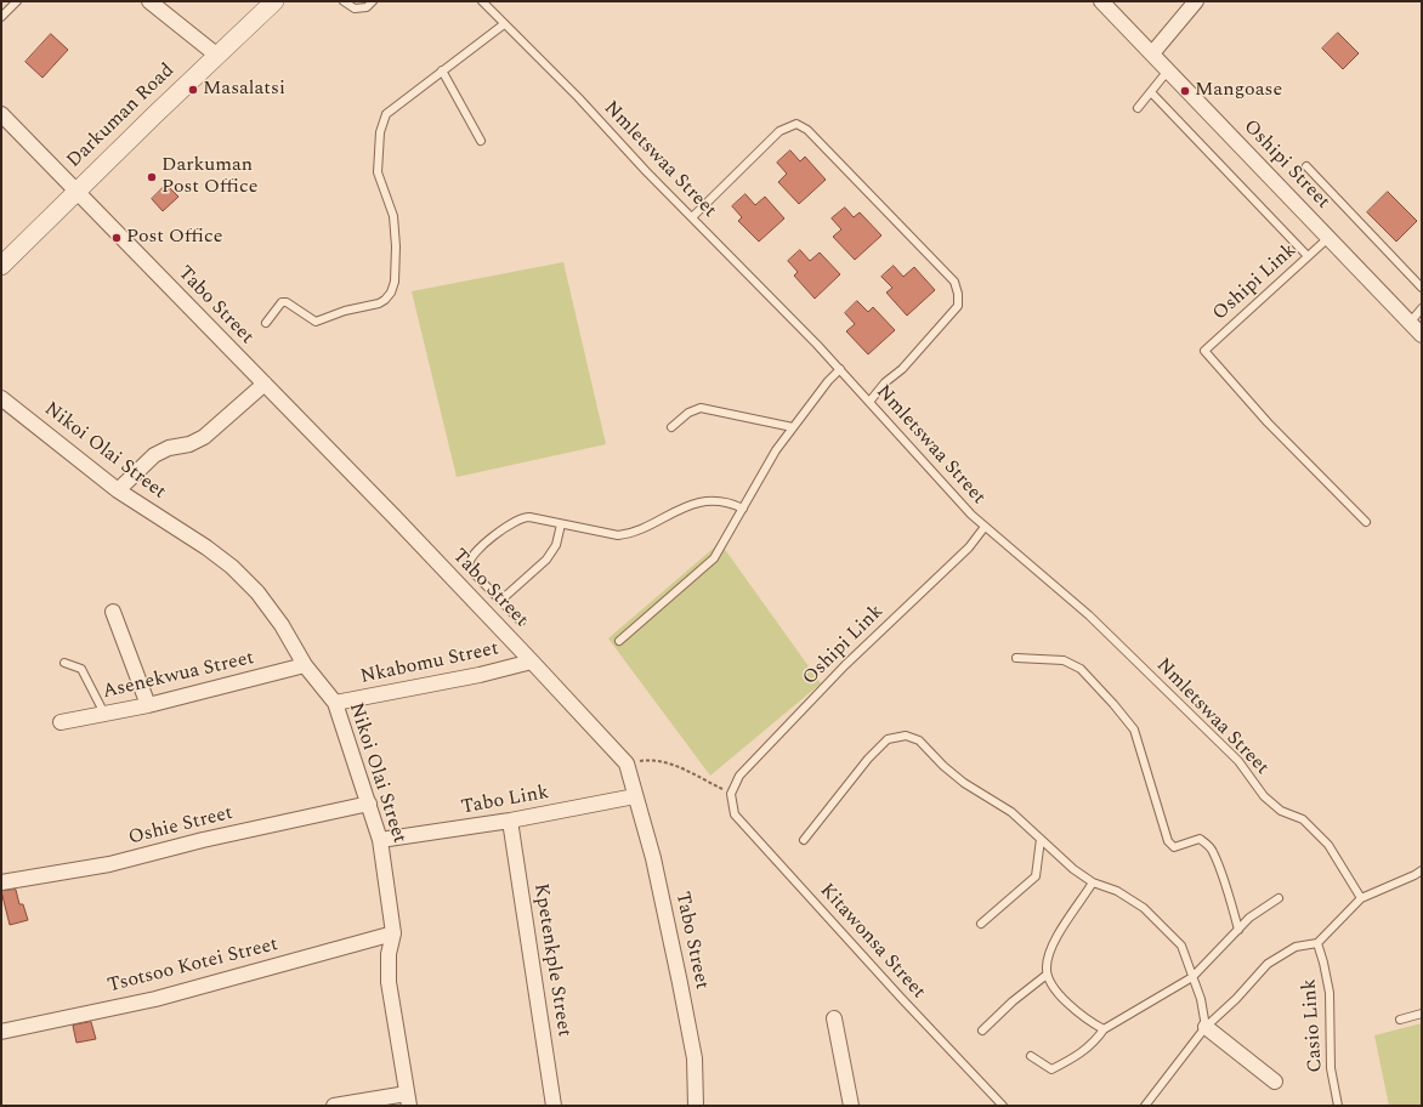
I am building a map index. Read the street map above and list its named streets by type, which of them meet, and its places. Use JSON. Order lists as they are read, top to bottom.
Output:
{
  "streets": {
    "street": [
      "Darkuman Road",
      "Oshipi Street",
      "Tabo Street",
      "Nikoi Olai Street",
      "Nkabomu Street",
      "Asenekwua Street",
      "Tabo Link",
      "Oshie Street",
      "Kpetenkple Street",
      "Tsotsoo Kotei Street"
    ],
    "lane": [
      "Nmletswaa Street",
      "Oshipi Link",
      "Kitawonsa Street",
      "Casio Link"
    ]
  },
  "crossings": [
    ["Darkuman Road", "Tabo Street"],
    ["Nmletswaa Street", "Oshipi Link"],
    ["Oshipi Street", "Oshipi Link"],
    ["Oshipi Link", "Kitawonsa Street"],
    ["Tabo Street", "Nkabomu Street"],
    ["Tabo Street", "Tabo Link"],
    ["Nikoi Olai Street", "Nkabomu Street"],
    ["Nikoi Olai Street", "Asenekwua Street"],
    ["Nikoi Olai Street", "Tabo Link"],
    ["Nikoi Olai Street", "Oshie Street"],
    ["Nikoi Olai Street", "Tsotsoo Kotei Street"],
    ["Tabo Link", "Kpetenkple Street"]
  ],
  "places": [
    "Masalatsi",
    "Mangoase",
    "Darkuman Post Office",
    "Post Office"
  ]
}
